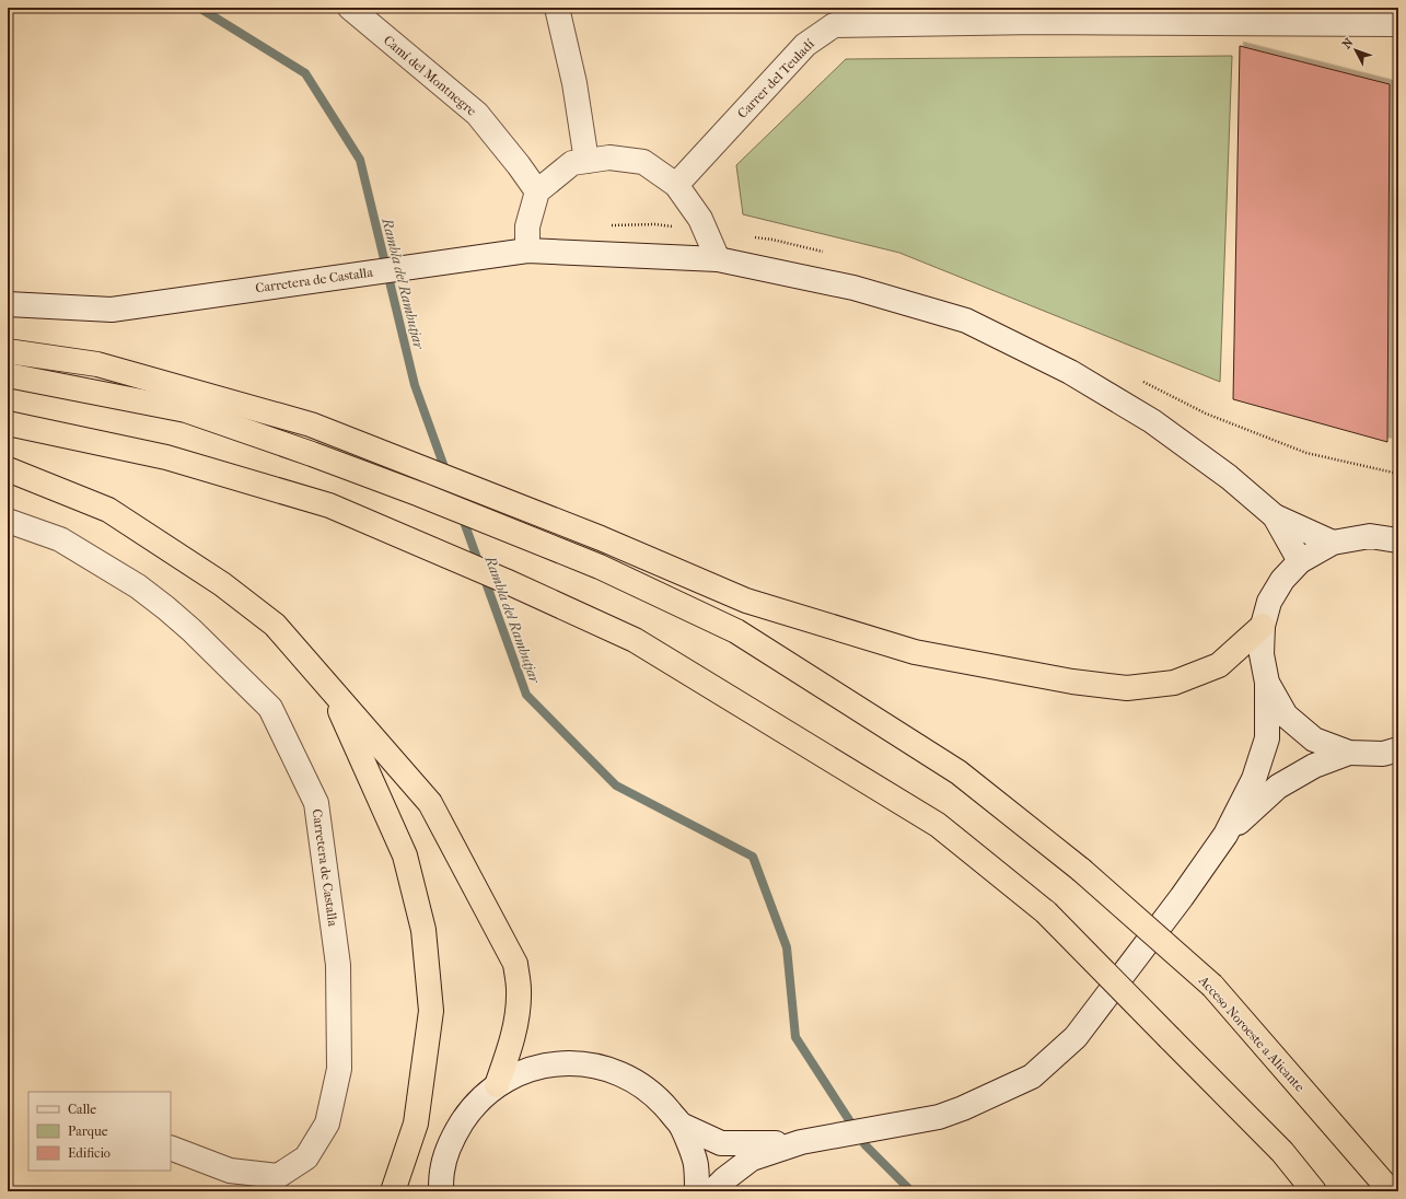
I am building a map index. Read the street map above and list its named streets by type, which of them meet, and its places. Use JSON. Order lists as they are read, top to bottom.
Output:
{
  "streets": {
    "highway": ["Acceso Noroeste a Alicante"],
    "street": ["Camí del Montnegre", "Carrer del Teuladí", "Carretera de Castalla"]
  },
  "water": ["Rambla del Rambutjar"],
  "legend": ["Calle", "Parque", "Edificio"],
  "north": "top left"
}
